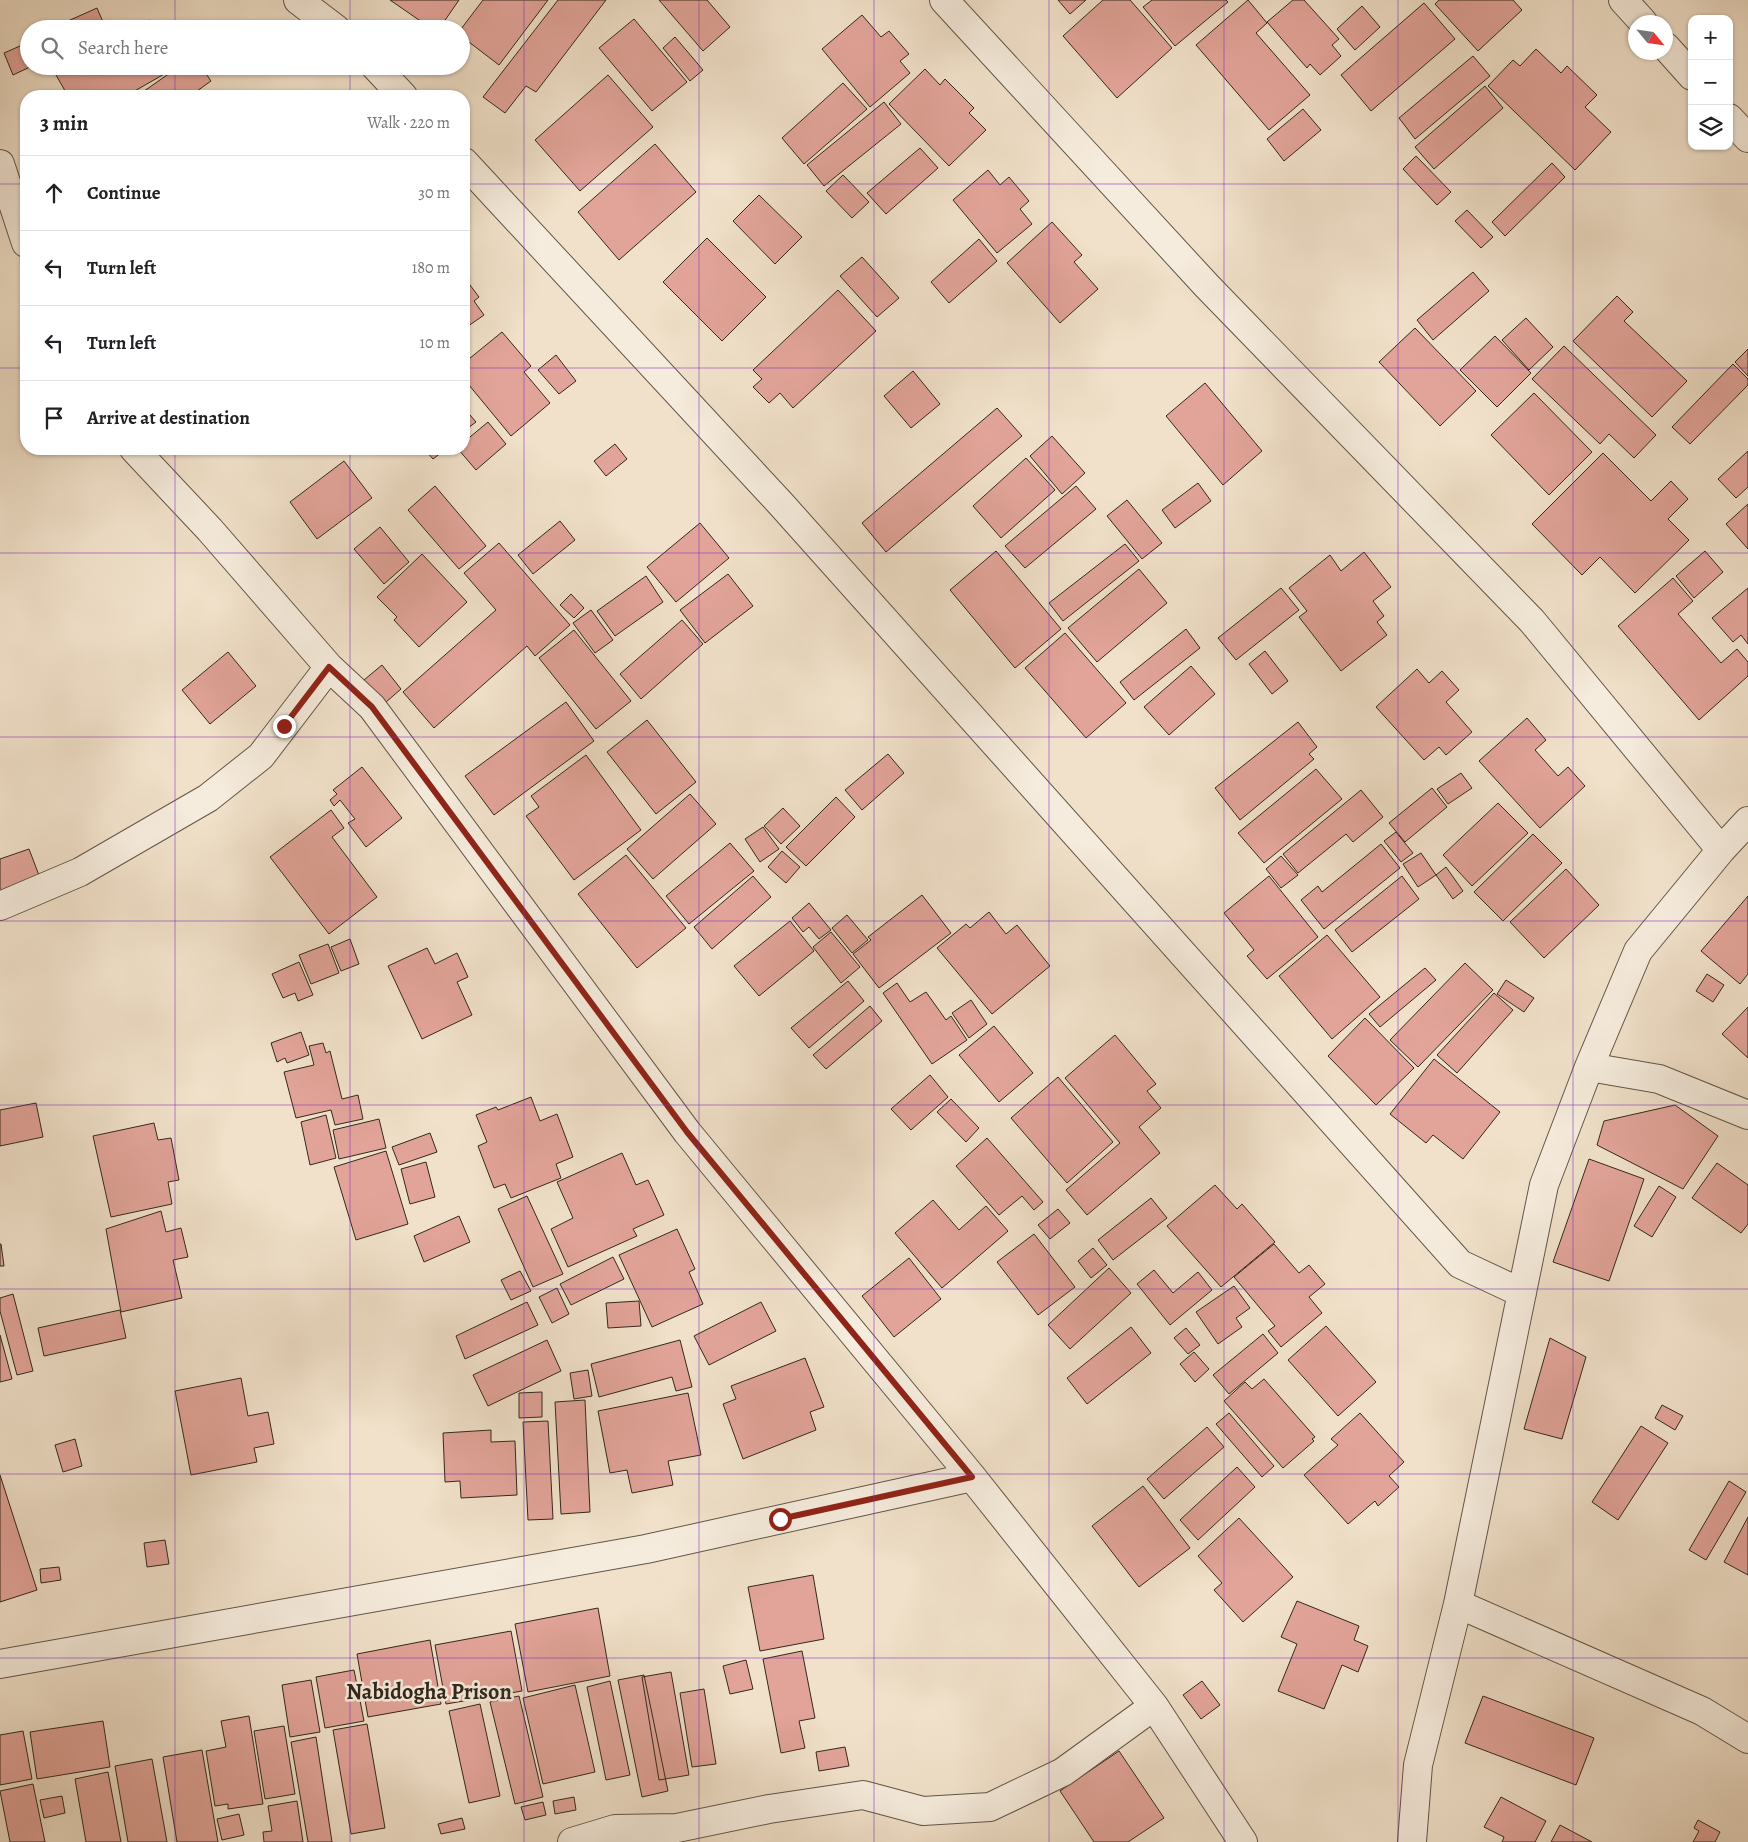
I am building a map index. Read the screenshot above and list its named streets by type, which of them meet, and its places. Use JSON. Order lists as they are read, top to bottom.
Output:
{
  "districts": ["Nabidogha Prison"],
  "north": "bottom right",
  "page": {
    "map_buttons": ["+", "−"],
    "search": "Search here",
    "heading": ["3 min", "Walk · 220 m"],
    "list": [
      ["Continue", "30 m"],
      ["Turn left", "180 m"],
      ["Turn left", "10 m"],
      "Arrive at destination"
    ]
  }
}
